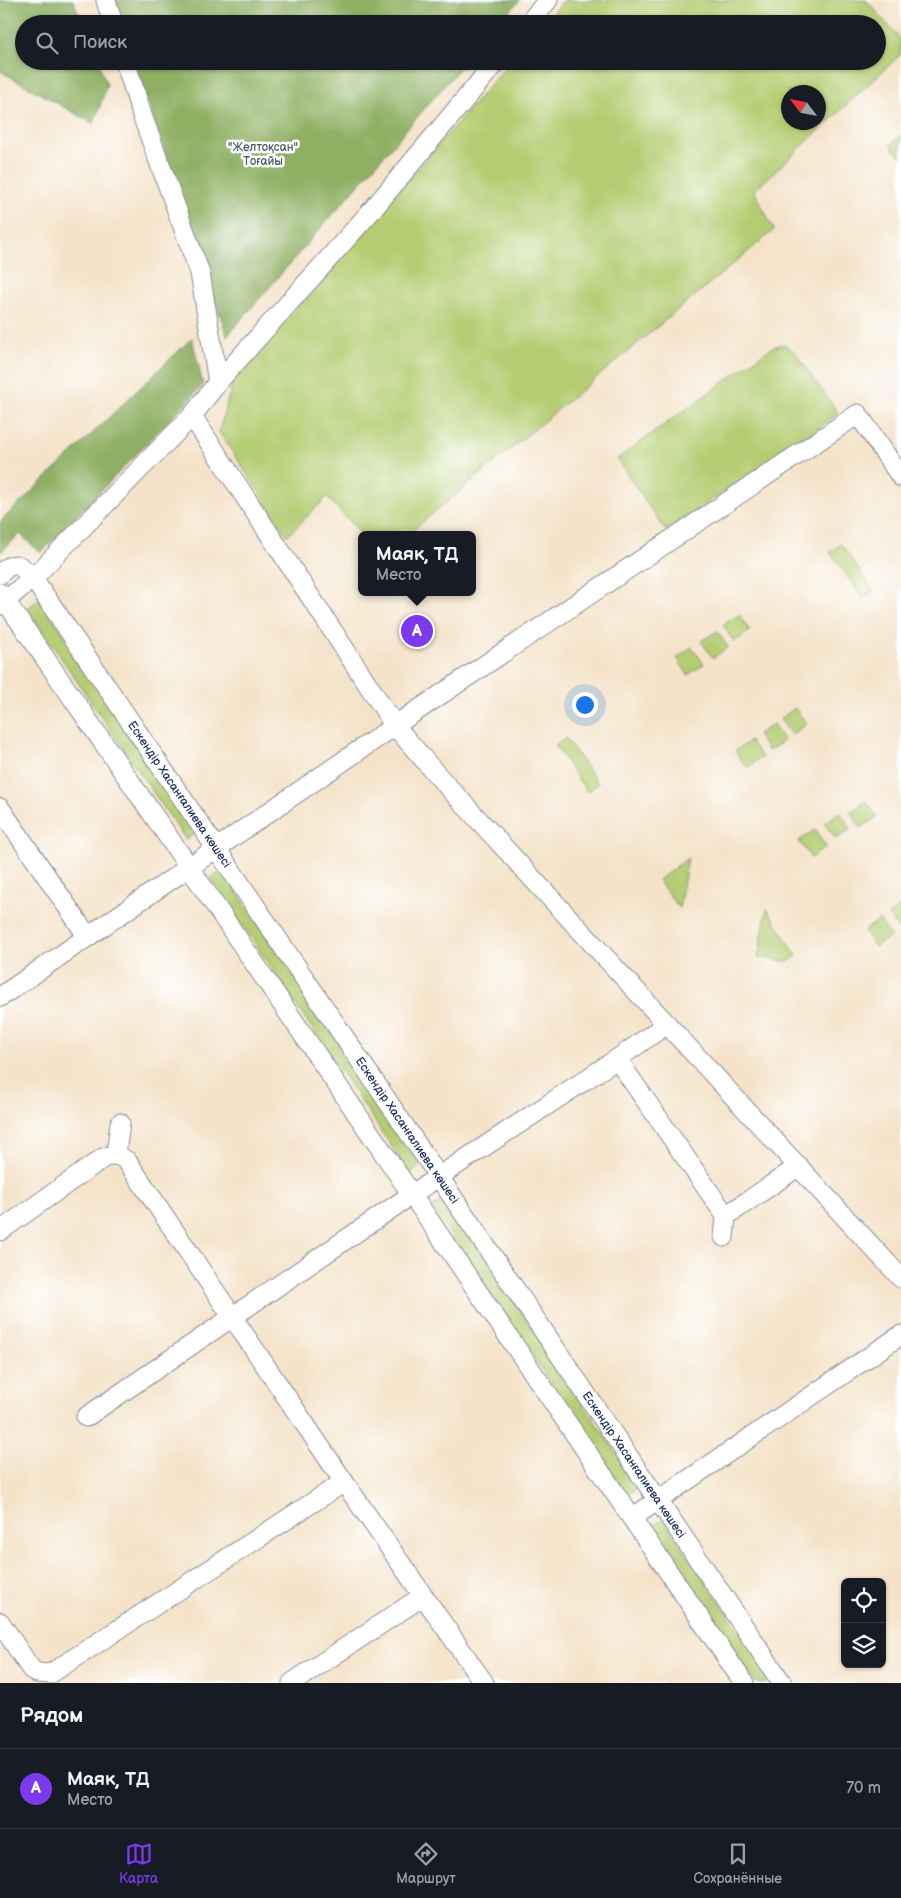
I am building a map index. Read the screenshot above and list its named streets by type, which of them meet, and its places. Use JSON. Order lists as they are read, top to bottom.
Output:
{
  "streets": {
    "street": ["Ескендір Хасанғалиева көшесі"]
  },
  "parks": ["\"Желтоқсан\" Тоғайы"],
  "north": "top left",
  "page": {
    "search": "Поиск",
    "popup": ["Маяк, ТД", "Место"],
    "pins": "A",
    "heading": "Рядом",
    "list": [
      {
        "mark": "A",
        "name": "Маяк, ТД",
        "note": "Место",
        "value": "70 m"
      }
    ],
    "nav": ["Карта", "Маршрут", "Сохранённые"]
  }
}
